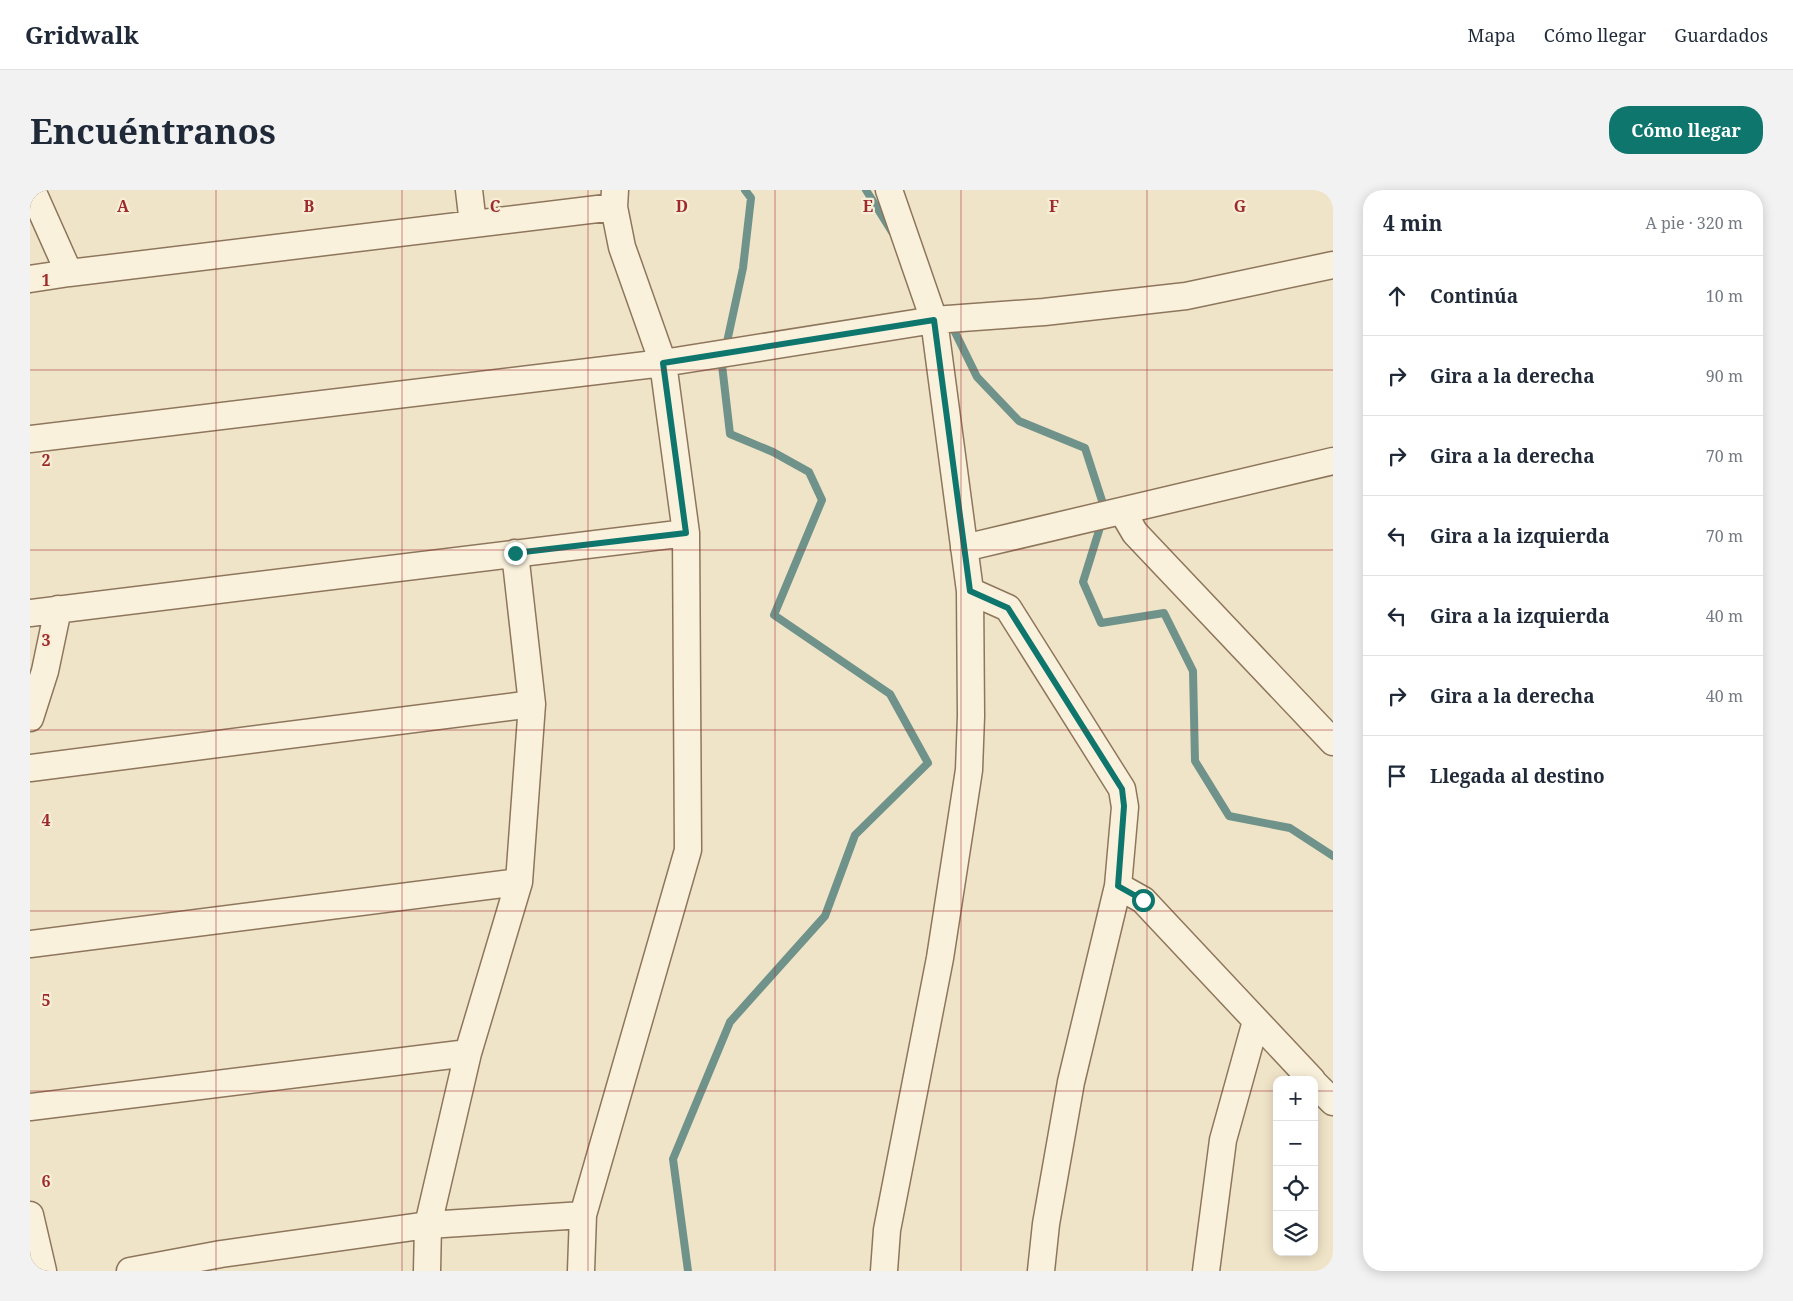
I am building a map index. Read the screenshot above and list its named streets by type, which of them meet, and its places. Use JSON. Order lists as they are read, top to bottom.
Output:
{
  "page": {
    "header": "Gridwalk",
    "nav": ["Mapa", "Cómo llegar", "Guardados"],
    "buttons": "Cómo llegar",
    "title": "Encuéntranos",
    "heading": ["4 min", "A pie · 320 m"],
    "list": [
      ["Continúa", "10 m"],
      ["Gira a la derecha", "90 m"],
      ["Gira a la derecha", "70 m"],
      ["Gira a la izquierda", "70 m"],
      ["Gira a la izquierda", "40 m"],
      ["Gira a la derecha", "40 m"],
      "Llegada al destino"
    ],
    "map_buttons": ["+", "−"]
  },
  "grid": {
    "columns": [
      "A",
      "B",
      "C",
      "D",
      "E",
      "F",
      "G"
    ],
    "rows": [
      "1",
      "2",
      "3",
      "4",
      "5",
      "6"
    ]
  }
}
